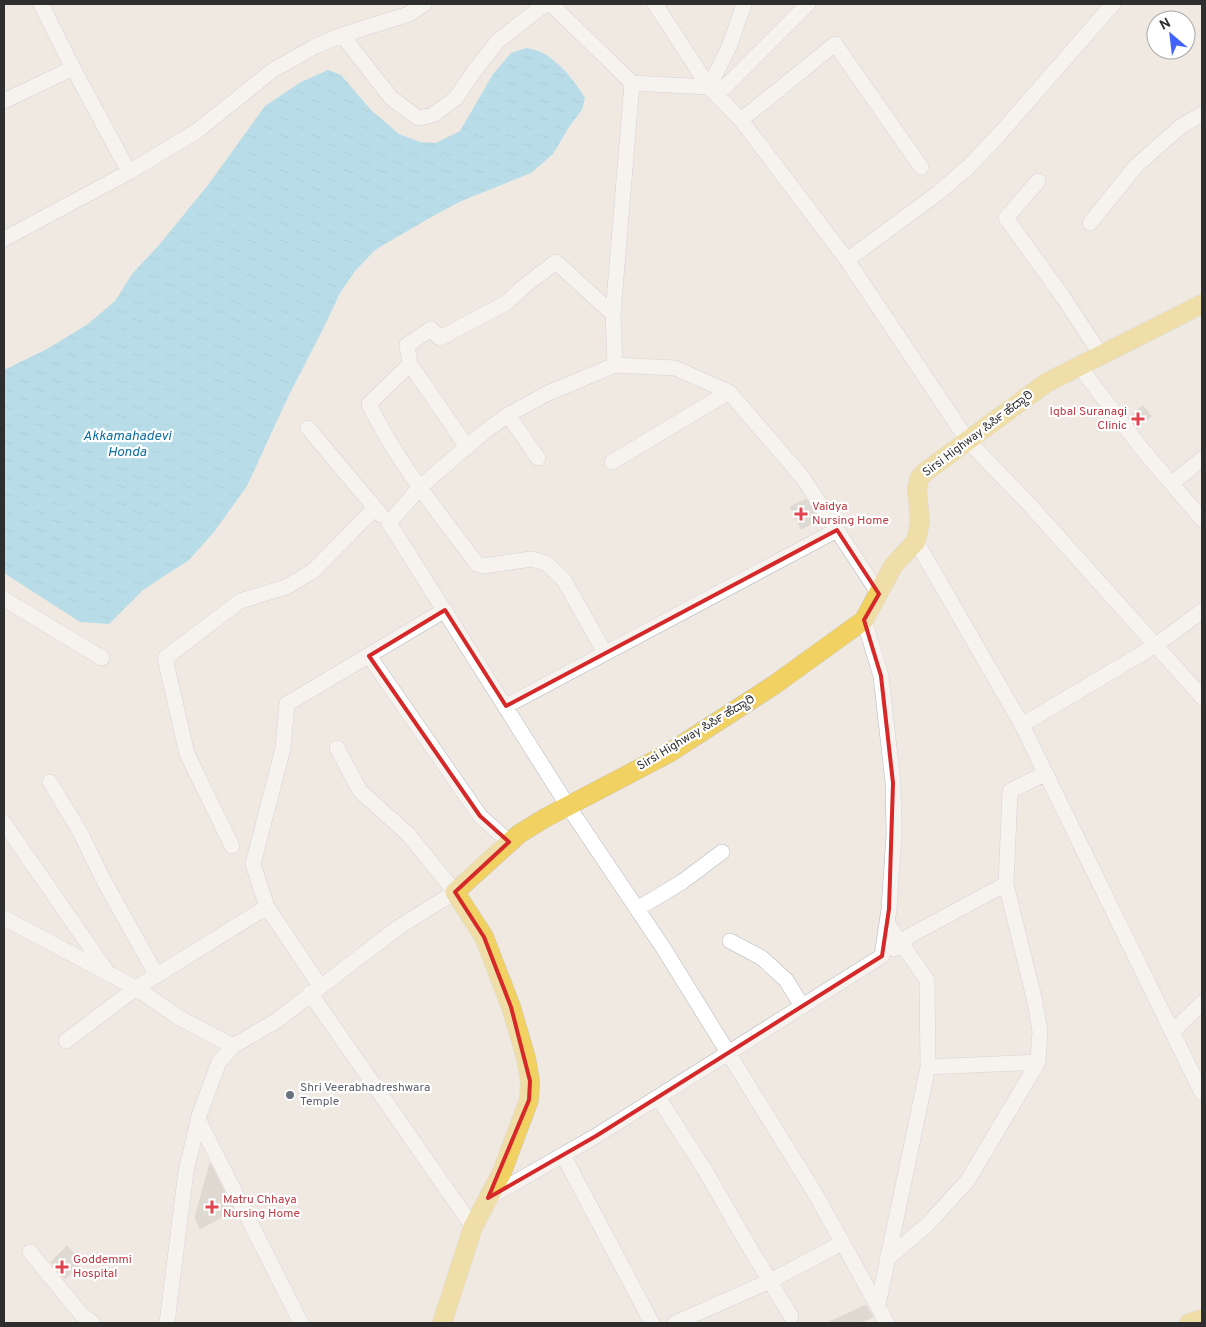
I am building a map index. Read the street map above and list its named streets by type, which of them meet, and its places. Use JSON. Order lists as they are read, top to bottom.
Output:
{
  "streets": {
    "main road": ["Sirsi Highway ಸಿರ್ಸಿ ಹೆದ್ದಾರಿ"]
  },
  "water": ["Akkamahadevi Honda"],
  "places": {
    "health": [
      "Iqbal Suranagi Clinic",
      "Vaidya Nursing Home",
      "Matru Chhaya Nursing Home",
      "Goddemmi Hospital"
    ],
    "other": ["Shri Veerabhadreshwara Temple"]
  },
  "north": "top left"
}
